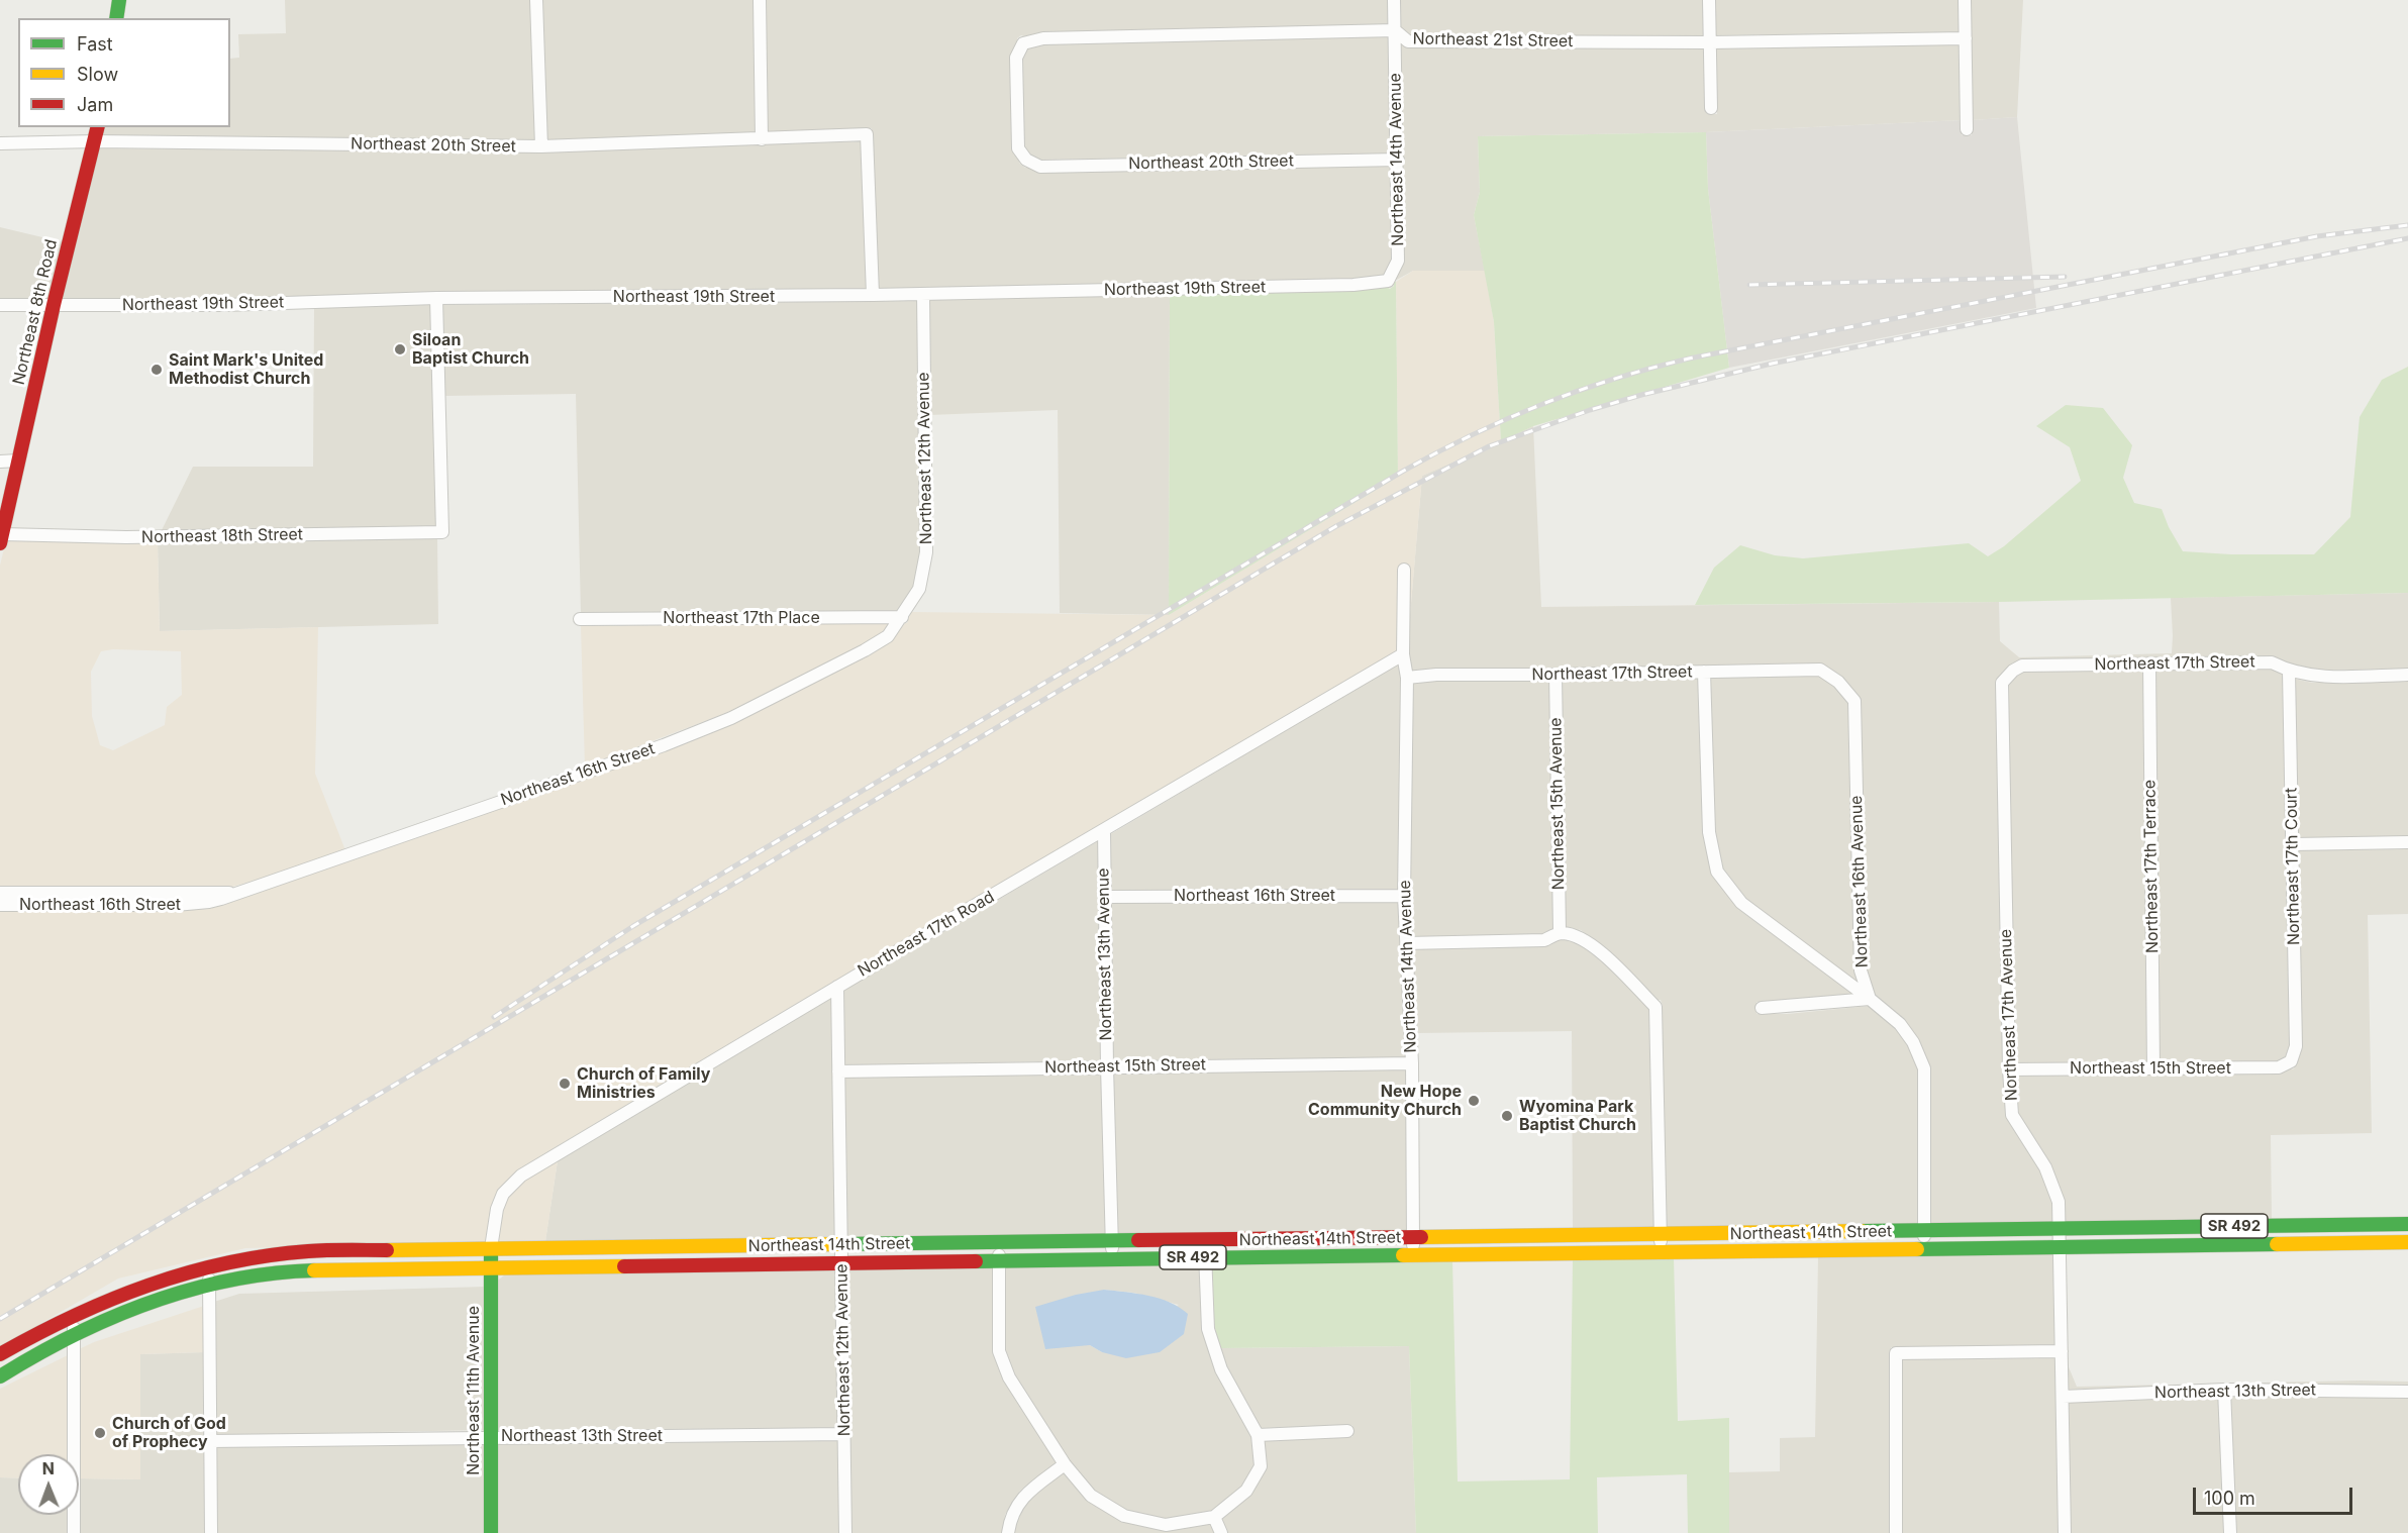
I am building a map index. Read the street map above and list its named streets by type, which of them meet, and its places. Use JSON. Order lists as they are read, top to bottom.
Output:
{
  "streets": {
    "main road": [
      "Northeast 8th Road",
      "SR 492",
      "Northeast 14th Street",
      "Northeast 11th Avenue"
    ],
    "street": [
      "Northeast 21st Street",
      "Northeast 20th Street",
      "Northeast 14th Avenue",
      "Northeast 19th Street",
      "Northeast 12th Avenue",
      "Northeast 18th Street",
      "Northeast 17th Place",
      "Northeast 17th Street",
      "Northeast 16th Street",
      "Northeast 15th Avenue",
      "Northeast 17th Terrace",
      "Northeast 17th Court",
      "Northeast 16th Avenue",
      "Northeast 17th Road",
      "Northeast 13th Avenue",
      "Northeast 17th Avenue",
      "Northeast 15th Street",
      "Northeast 13th Street"
    ]
  },
  "crossings": [
    ["Northeast 21st Street", "Northeast 20th Street"],
    ["Northeast 21st Street", "Northeast 14th Avenue"],
    ["Northeast 20th Street", "Northeast 14th Avenue"],
    ["Northeast 20th Street", "Northeast 19th Street"],
    ["Northeast 20th Street", "Northeast 8th Road"],
    ["Northeast 14th Avenue", "Northeast 19th Street"],
    ["Northeast 14th Avenue", "Northeast 17th Street"],
    ["Northeast 14th Avenue", "Northeast 16th Street"],
    ["Northeast 14th Avenue", "Northeast 15th Street"],
    ["Northeast 14th Avenue", "Northeast 14th Street"],
    ["Northeast 19th Street", "Northeast 8th Road"],
    ["Northeast 19th Street", "Northeast 12th Avenue"],
    ["Northeast 19th Street", "Northeast 18th Street"],
    ["Northeast 8th Road", "Northeast 18th Street"],
    ["Northeast 12th Avenue", "Northeast 17th Place"],
    ["Northeast 12th Avenue", "Northeast 16th Street"],
    ["Northeast 12th Avenue", "Northeast 17th Road"],
    ["Northeast 12th Avenue", "Northeast 15th Street"],
    ["Northeast 12th Avenue", "Northeast 14th Street"],
    ["Northeast 12th Avenue", "Northeast 13th Street"],
    ["Northeast 17th Place", "Northeast 16th Street"],
    ["Northeast 17th Street", "Northeast 15th Avenue"],
    ["Northeast 17th Street", "Northeast 17th Terrace"],
    ["Northeast 17th Street", "Northeast 17th Court"],
    ["Northeast 17th Street", "Northeast 16th Avenue"],
    ["Northeast 17th Street", "Northeast 17th Avenue"],
    ["Northeast 16th Street", "Northeast 13th Avenue"],
    ["Northeast 17th Terrace", "Northeast 15th Street"],
    ["Northeast 17th Court", "Northeast 15th Street"],
    ["Northeast 17th Road", "Northeast 13th Avenue"],
    ["Northeast 17th Road", "Northeast 14th Street"],
    ["Northeast 17th Road", "Northeast 11th Avenue"],
    ["Northeast 13th Avenue", "Northeast 15th Street"],
    ["Northeast 13th Avenue", "Northeast 14th Street"],
    ["Northeast 17th Avenue", "Northeast 15th Street"],
    ["Northeast 17th Avenue", "Northeast 14th Street"],
    ["Northeast 17th Avenue", "Northeast 13th Street"],
    ["Northeast 14th Street", "Northeast 11th Avenue"],
    ["Northeast 11th Avenue", "Northeast 13th Street"]
  ],
  "places": [
    "Siloan Baptist Church",
    "Saint Mark's United Methodist Church",
    "Church of Family Ministries",
    "New Hope Community Church",
    "Wyomina Park Baptist Church",
    "Church of God of Prophecy"
  ],
  "legend": ["Fast", "Slow", "Jam"],
  "scale_bar": "100 m",
  "north": "top"
}
